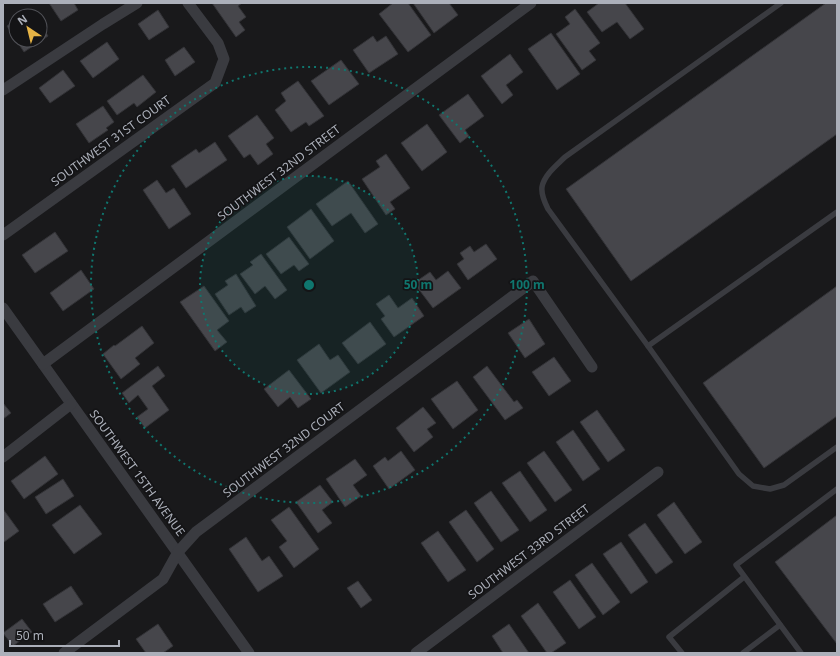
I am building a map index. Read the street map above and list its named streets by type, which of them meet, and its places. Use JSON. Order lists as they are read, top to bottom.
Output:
{
  "streets": {
    "street": [
      "SOUTHWEST 31ST COURT",
      "SOUTHWEST 32ND STREET",
      "SOUTHWEST 32ND COURT",
      "SOUTHWEST 15TH AVENUE",
      "SOUTHWEST 33RD STREET"
    ]
  },
  "crossings": [
    ["SOUTHWEST 32ND STREET", "SOUTHWEST 15TH AVENUE"],
    ["SOUTHWEST 32ND COURT", "SOUTHWEST 15TH AVENUE"]
  ],
  "scale_bar": "50 m",
  "north": "top left",
  "rings": ["50 m", "100 m"]
}
